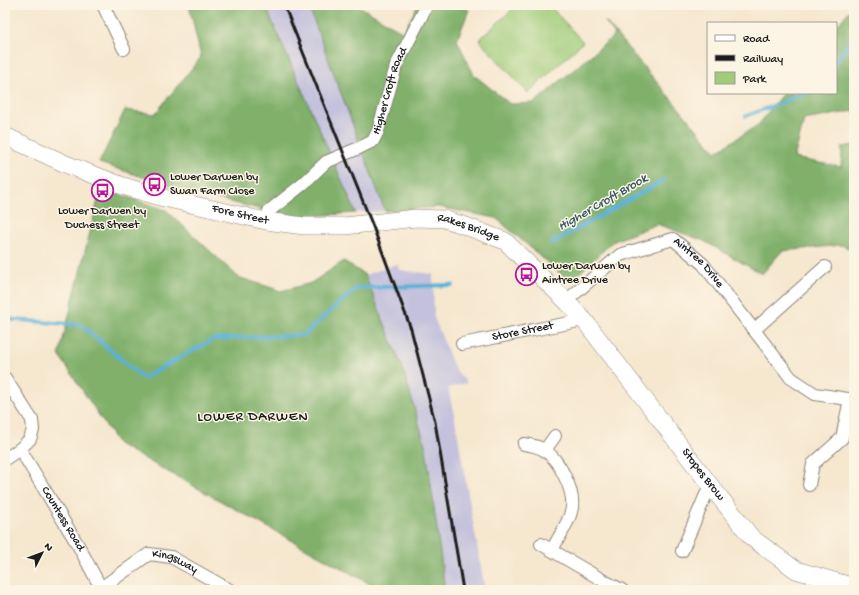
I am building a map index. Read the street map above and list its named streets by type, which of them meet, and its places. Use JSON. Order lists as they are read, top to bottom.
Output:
{
  "streets": {
    "main road": ["Fore Street", "Rakes Bridge", "Stopes Brow"],
    "street": [
      "Higher Croft Road",
      "Aintree Drive",
      "Store Street",
      "Countess Road",
      "Kingsway"
    ]
  },
  "crossings": [
    ["Higher Croft Road", "Fore Street"],
    ["Fore Street", "Rakes Bridge"],
    ["Rakes Bridge", "Aintree Drive"],
    ["Rakes Bridge", "Store Street"],
    ["Rakes Bridge", "Stopes Brow"],
    ["Store Street", "Stopes Brow"],
    ["Countess Road", "Kingsway"]
  ],
  "districts": ["LOWER DARWEN"],
  "water": ["Higher Croft Brook"],
  "places": {
    "bus stop": ["Lower Darwen by Swan Farm Close", "Lower Darwen by Duchess Street", "Lower Darwen by Aintree Drive"]
  },
  "legend": ["Road", "Railway", "Park"],
  "north": "top right"
}
